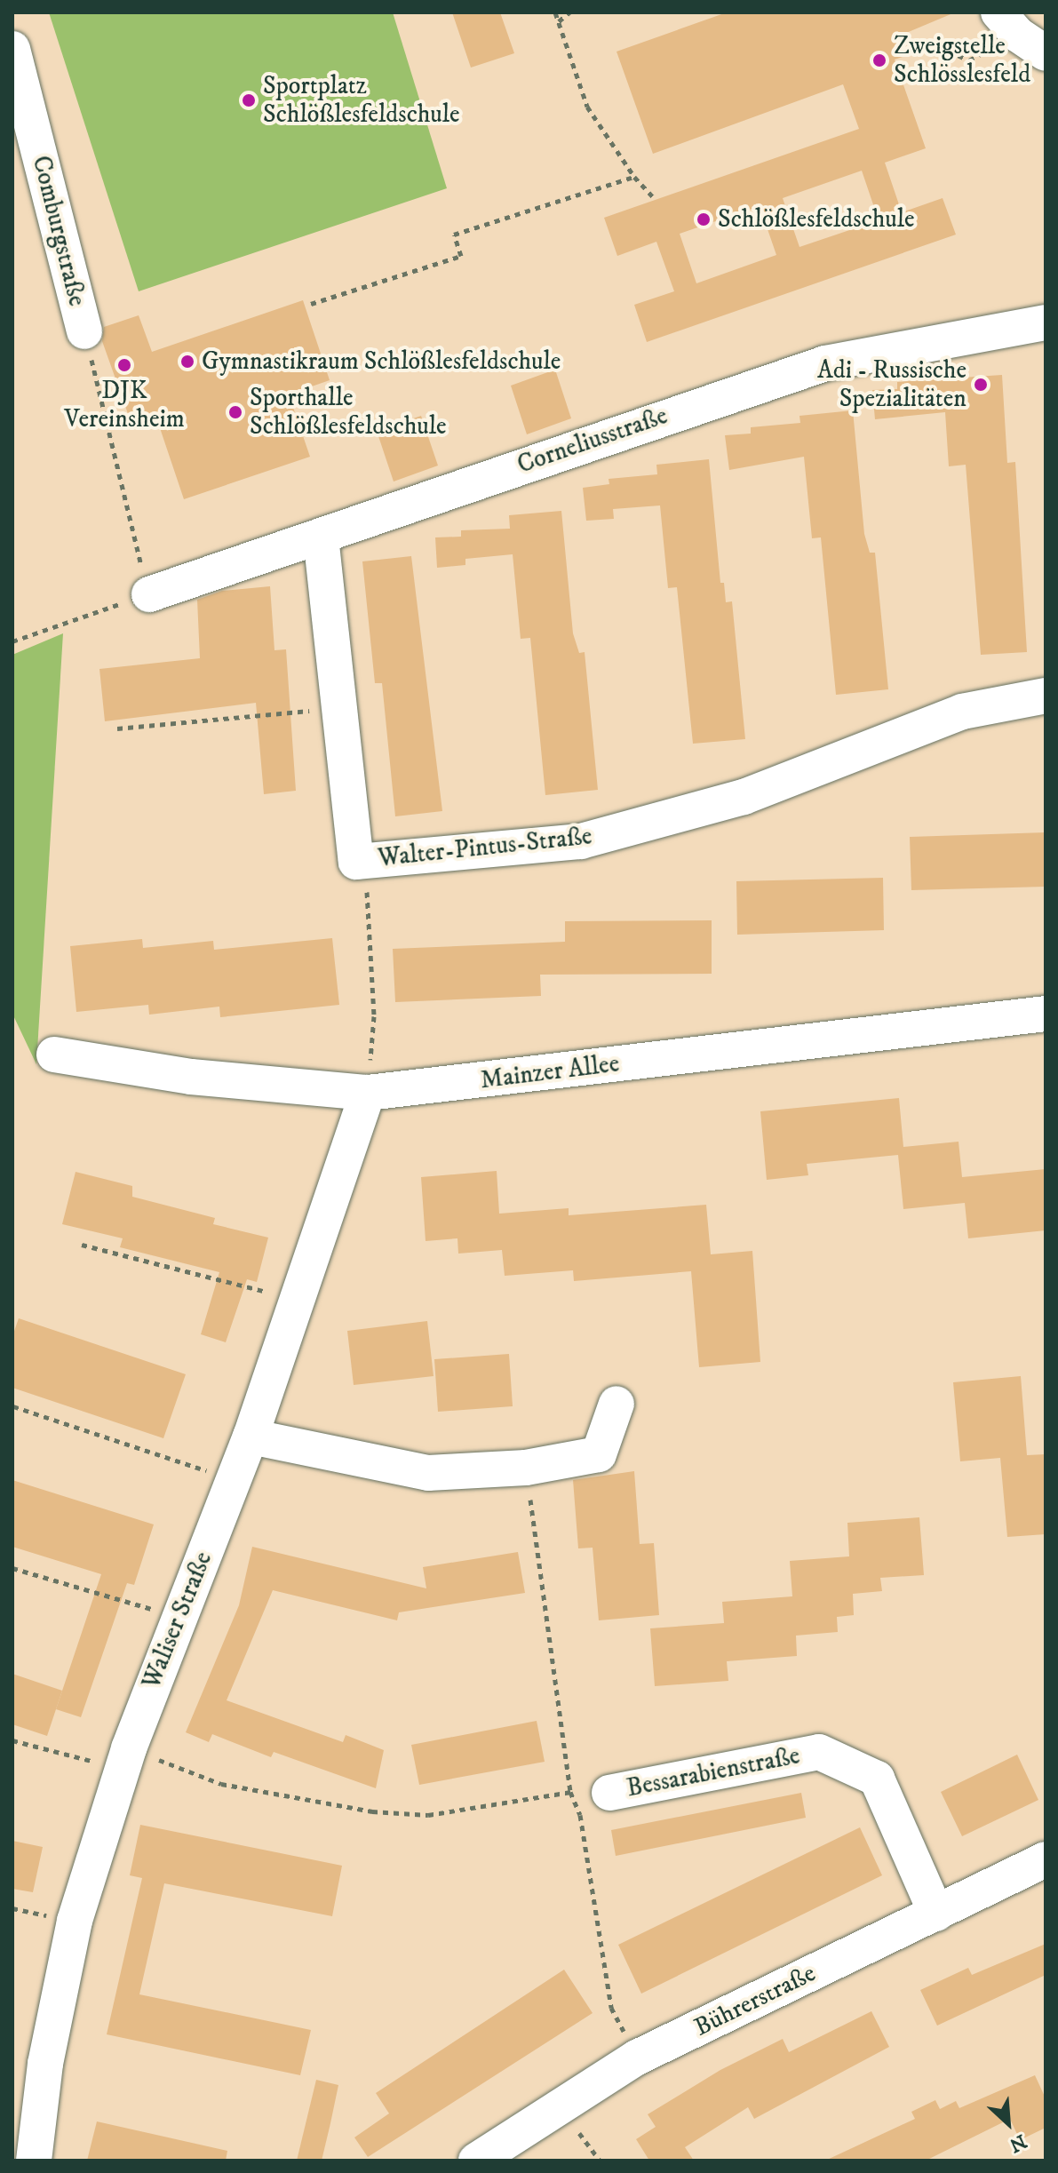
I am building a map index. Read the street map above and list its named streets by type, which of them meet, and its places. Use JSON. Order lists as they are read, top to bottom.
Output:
{
  "streets": {
    "street": [
      "Comburgstraße",
      "Corneliusstraße",
      "Walter-Pintus-Straße",
      "Mainzer Allee",
      "Waliser Straße",
      "Bessarabienstraße",
      "Bührerstraße"
    ]
  },
  "crossings": [
    ["Corneliusstraße", "Walter-Pintus-Straße"],
    ["Mainzer Allee", "Waliser Straße"],
    ["Bessarabienstraße", "Bührerstraße"]
  ],
  "places": [
    "Zweigstelle Schlösslesfeld",
    "Sportplatz Schlößlesfeldschule",
    "Schlößlesfeldschule",
    "Gymnastikraum Schlößlesfeldschule",
    "DJK Vereinsheim",
    "Adi - Russische Spezialitäten",
    "Sporthalle Schlößlesfeldschule"
  ],
  "north": "bottom right"
}
